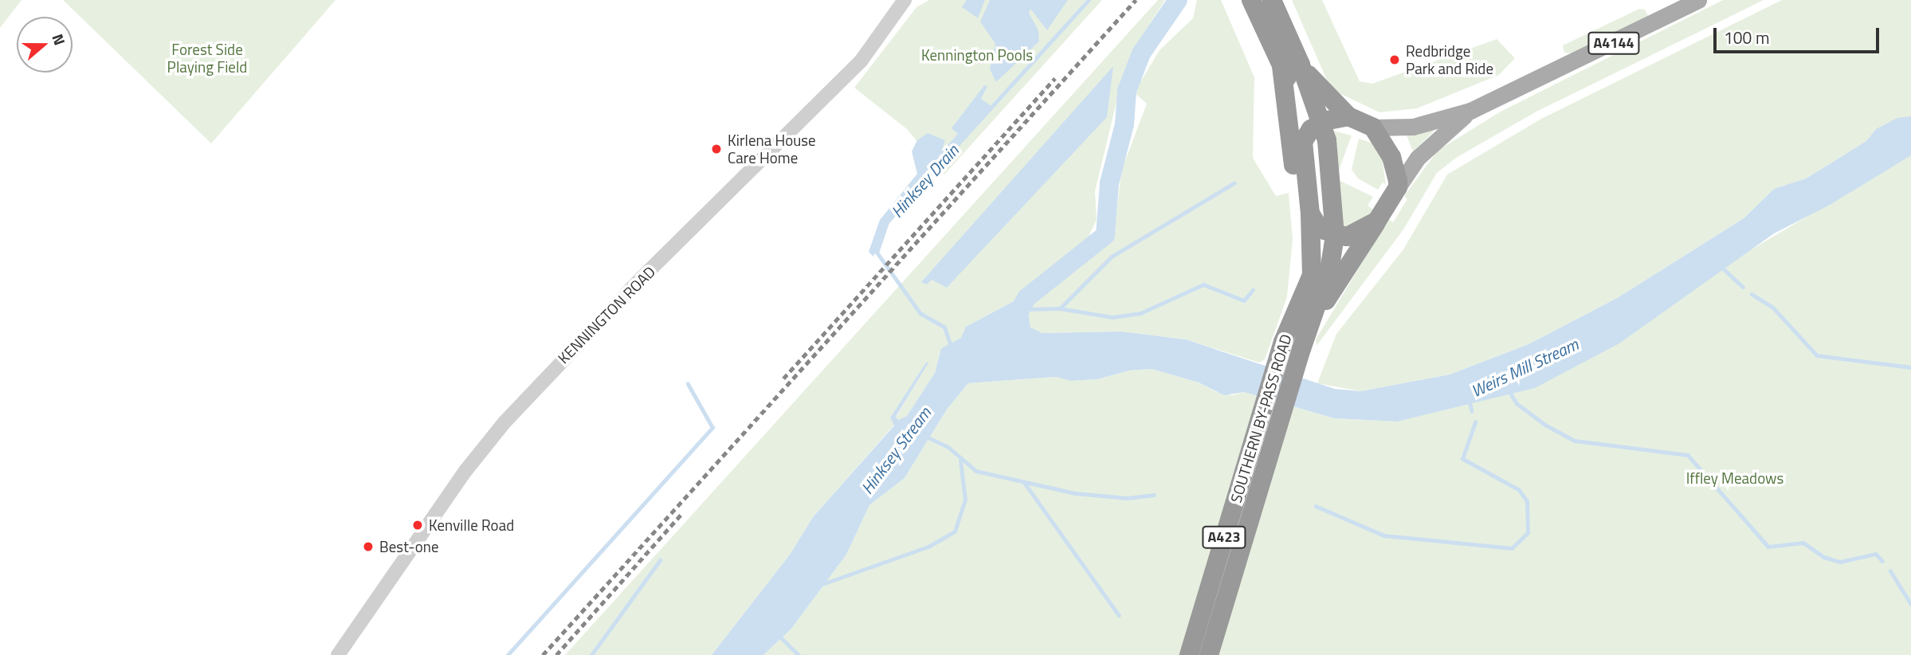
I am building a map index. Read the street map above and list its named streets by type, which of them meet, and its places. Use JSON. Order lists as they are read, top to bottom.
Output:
{
  "streets": {
    "highway": ["SOUTHERN BY-PASS ROAD", "A423"],
    "main road": ["A4144"],
    "street": ["KENNINGTON ROAD"]
  },
  "crossings": [
    ["A4144", "SOUTHERN BY-PASS ROAD"],
    ["SOUTHERN BY-PASS ROAD", "A423"]
  ],
  "water": ["Hinksey Drain", "Weirs Mill Stream", "Hinksey Stream"],
  "parks": ["Forest Side Playing Field", "Kennington Pools", "Iffley Meadows"],
  "places": [
    "Redbridge Park and Ride",
    "Kirlena House Care Home",
    "Kenville Road",
    "Best-one"
  ],
  "scale_bar": "100 m",
  "north": "right"
}
